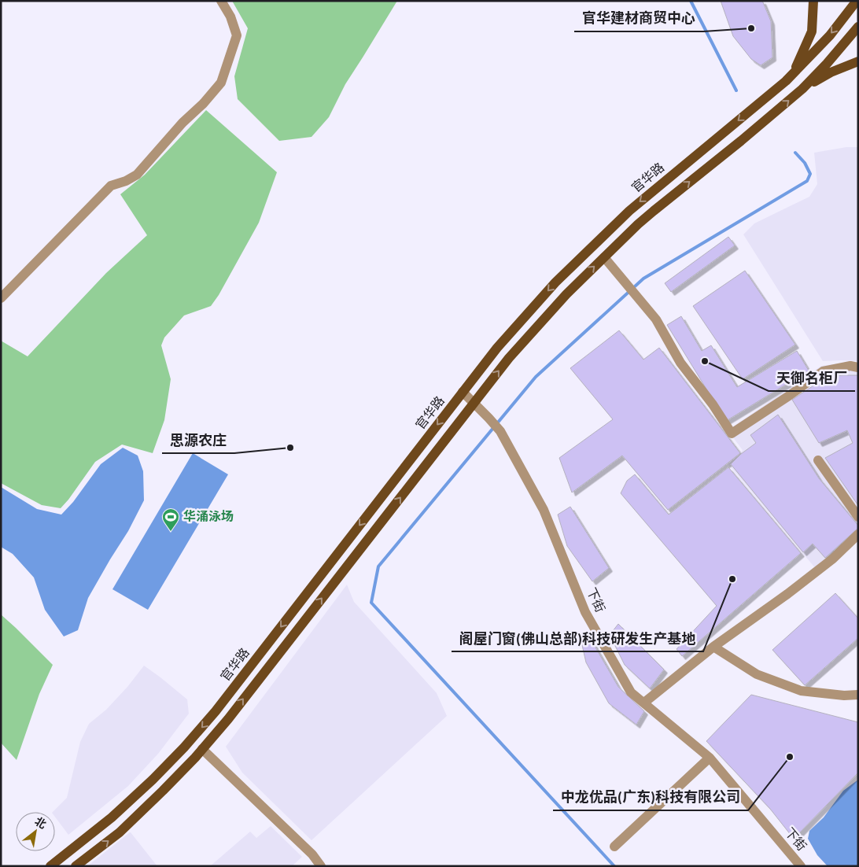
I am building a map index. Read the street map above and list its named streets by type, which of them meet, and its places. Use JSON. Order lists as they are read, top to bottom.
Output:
{
  "streets": {
    "main road": ["官华路"],
    "street": ["下街"]
  },
  "crossings": [
    ["官华路", "下街"]
  ],
  "places": {
    "other": [
      "官华建材商贸中心",
      "天御名柜厂",
      "思源农庄",
      "阁屋门窗(佛山总部)科技研发生产基地",
      "中龙优品(广东)科技有限公司"
    ],
    "sports": ["华涌泳场"]
  },
  "north": "top right"
}
